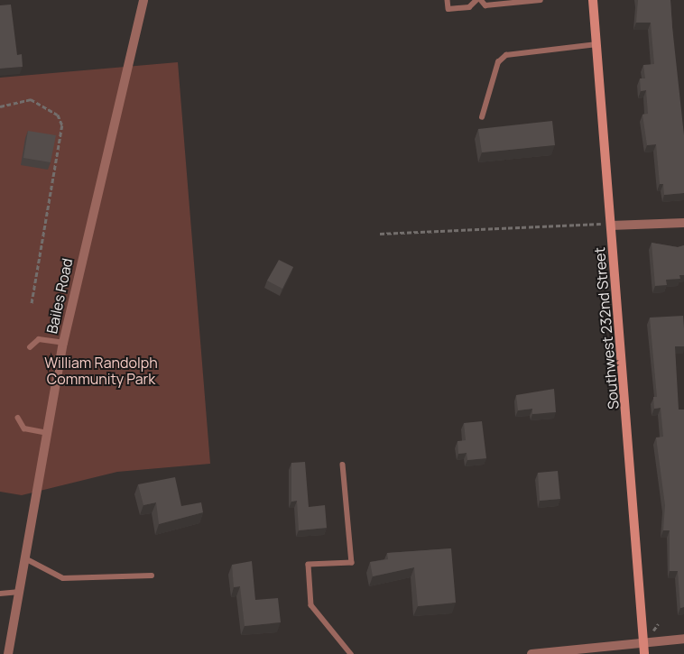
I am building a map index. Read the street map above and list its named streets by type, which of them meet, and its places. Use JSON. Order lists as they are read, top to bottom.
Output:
{
  "streets": {
    "street": ["Bailes Road", "Southwest 232nd Street"]
  },
  "parks": ["William Randolph Community Park"]
}
